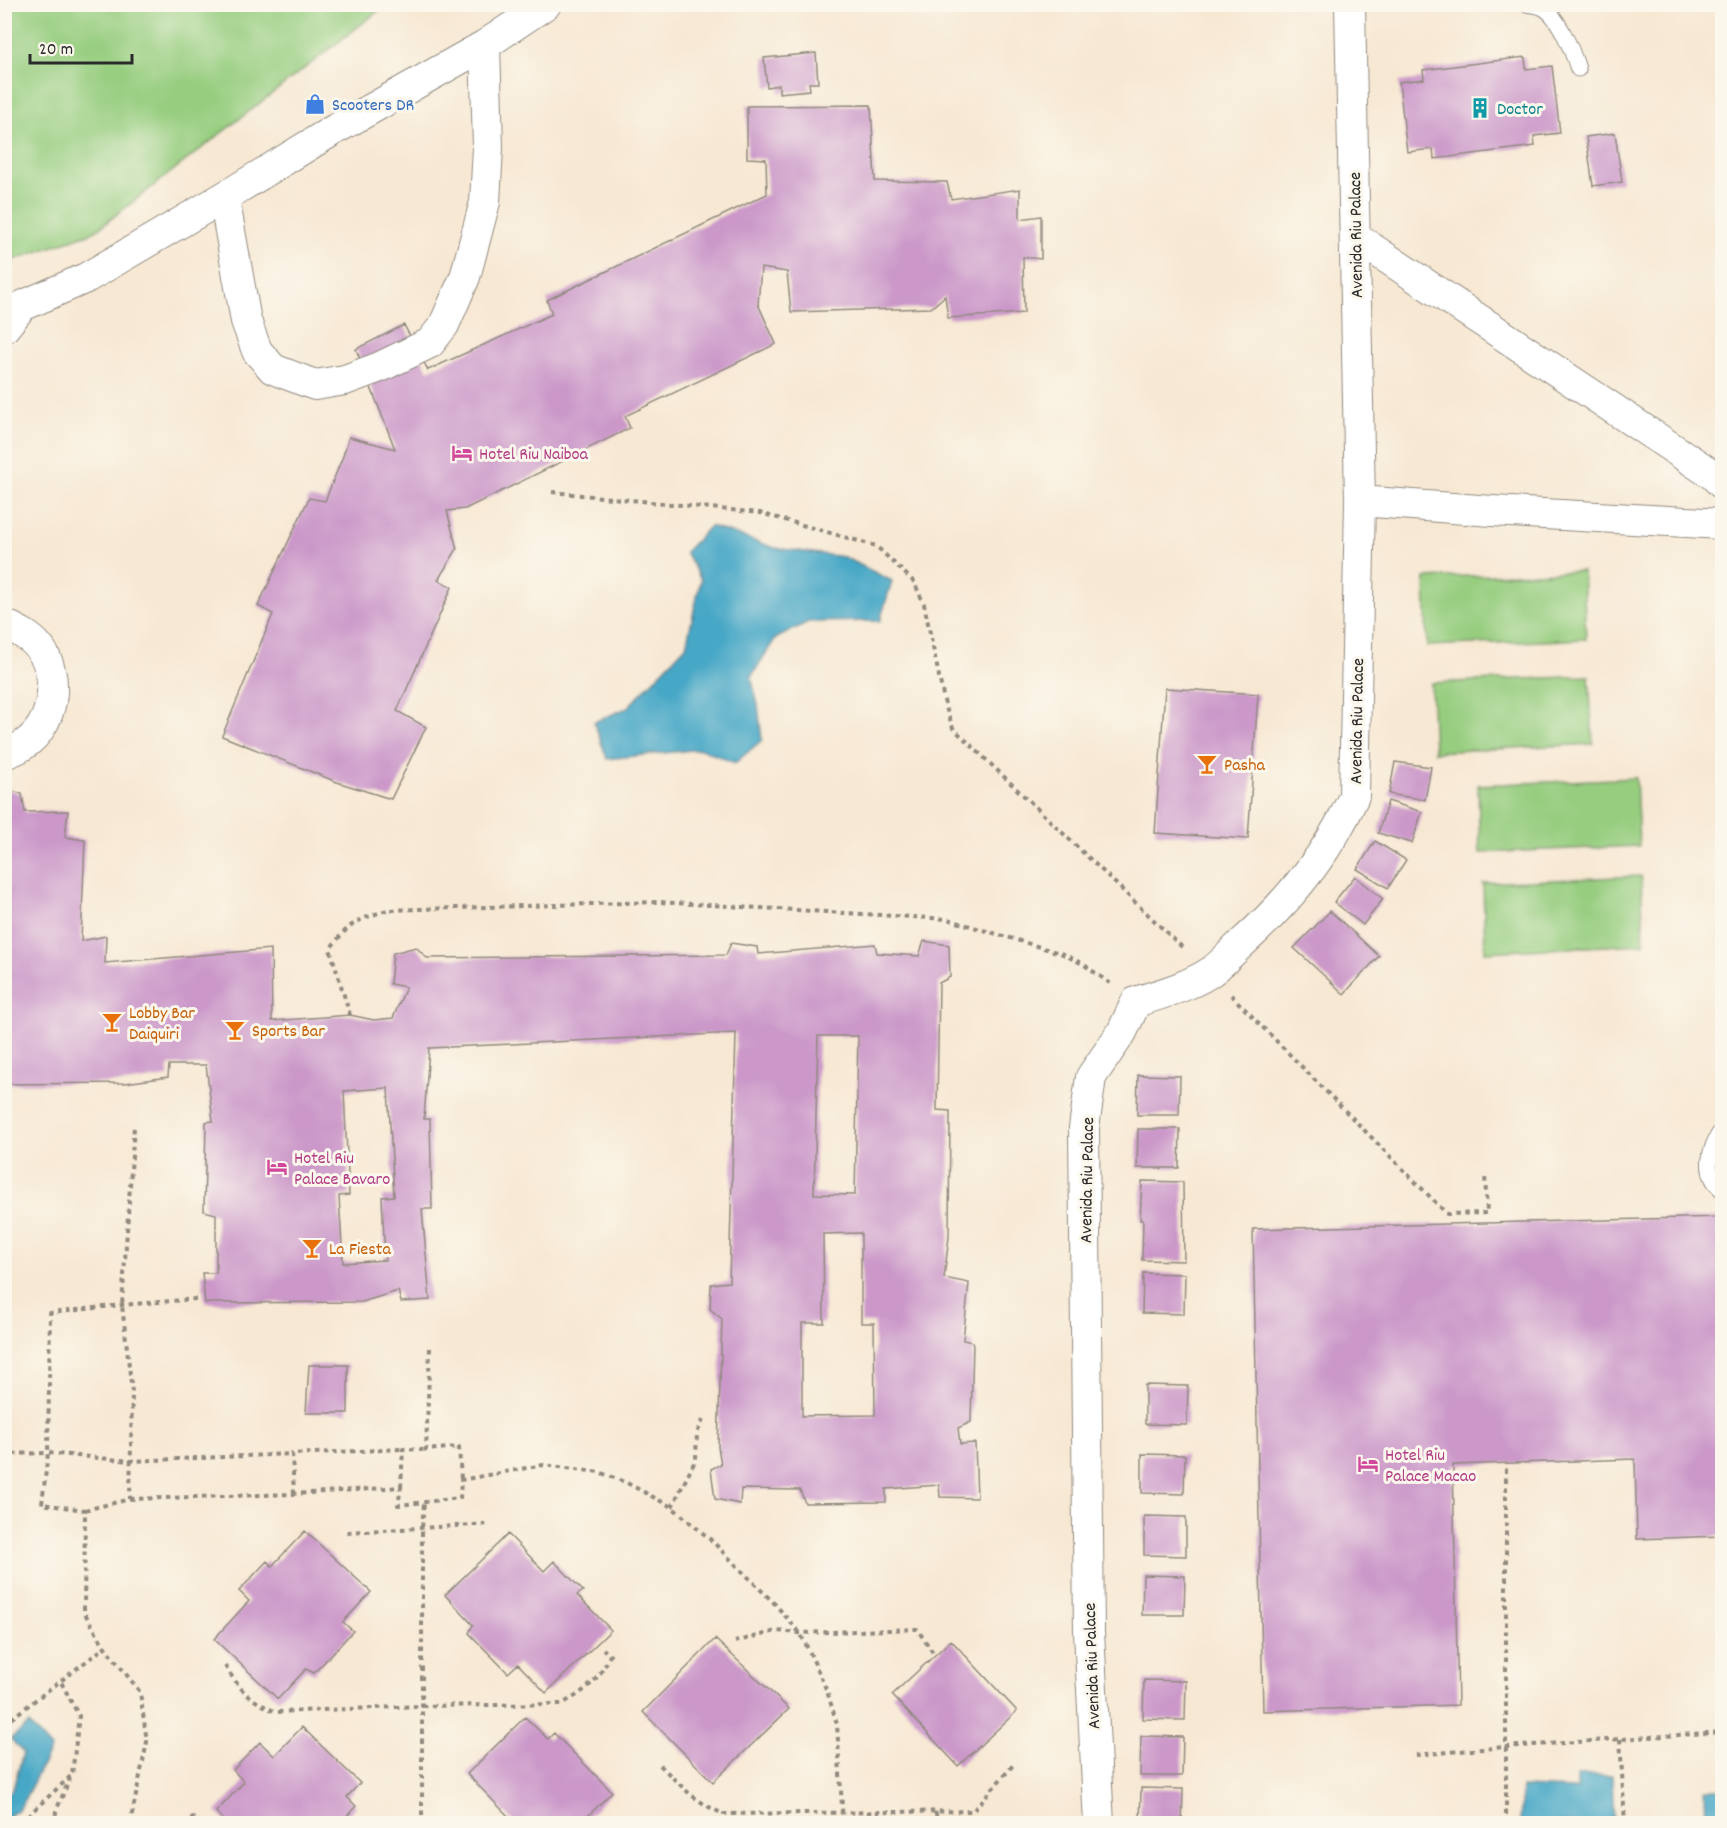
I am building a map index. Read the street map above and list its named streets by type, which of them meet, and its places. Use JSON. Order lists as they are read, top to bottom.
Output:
{
  "streets": {
    "street": ["Avenida Riu Palace"]
  },
  "places": {
    "shop": ["Scooters DR"],
    "building": ["Doctor"],
    "hotel": ["Hotel Riu Naiboa", "Hotel Riu Palace Bavaro", "Hotel Riu Palace Macao"],
    "bar": [
      "Pasha",
      "Lobby Bar Daiquiri",
      "Sports Bar",
      "La Fiesta"
    ]
  },
  "scale_bar": "20 m"
}
